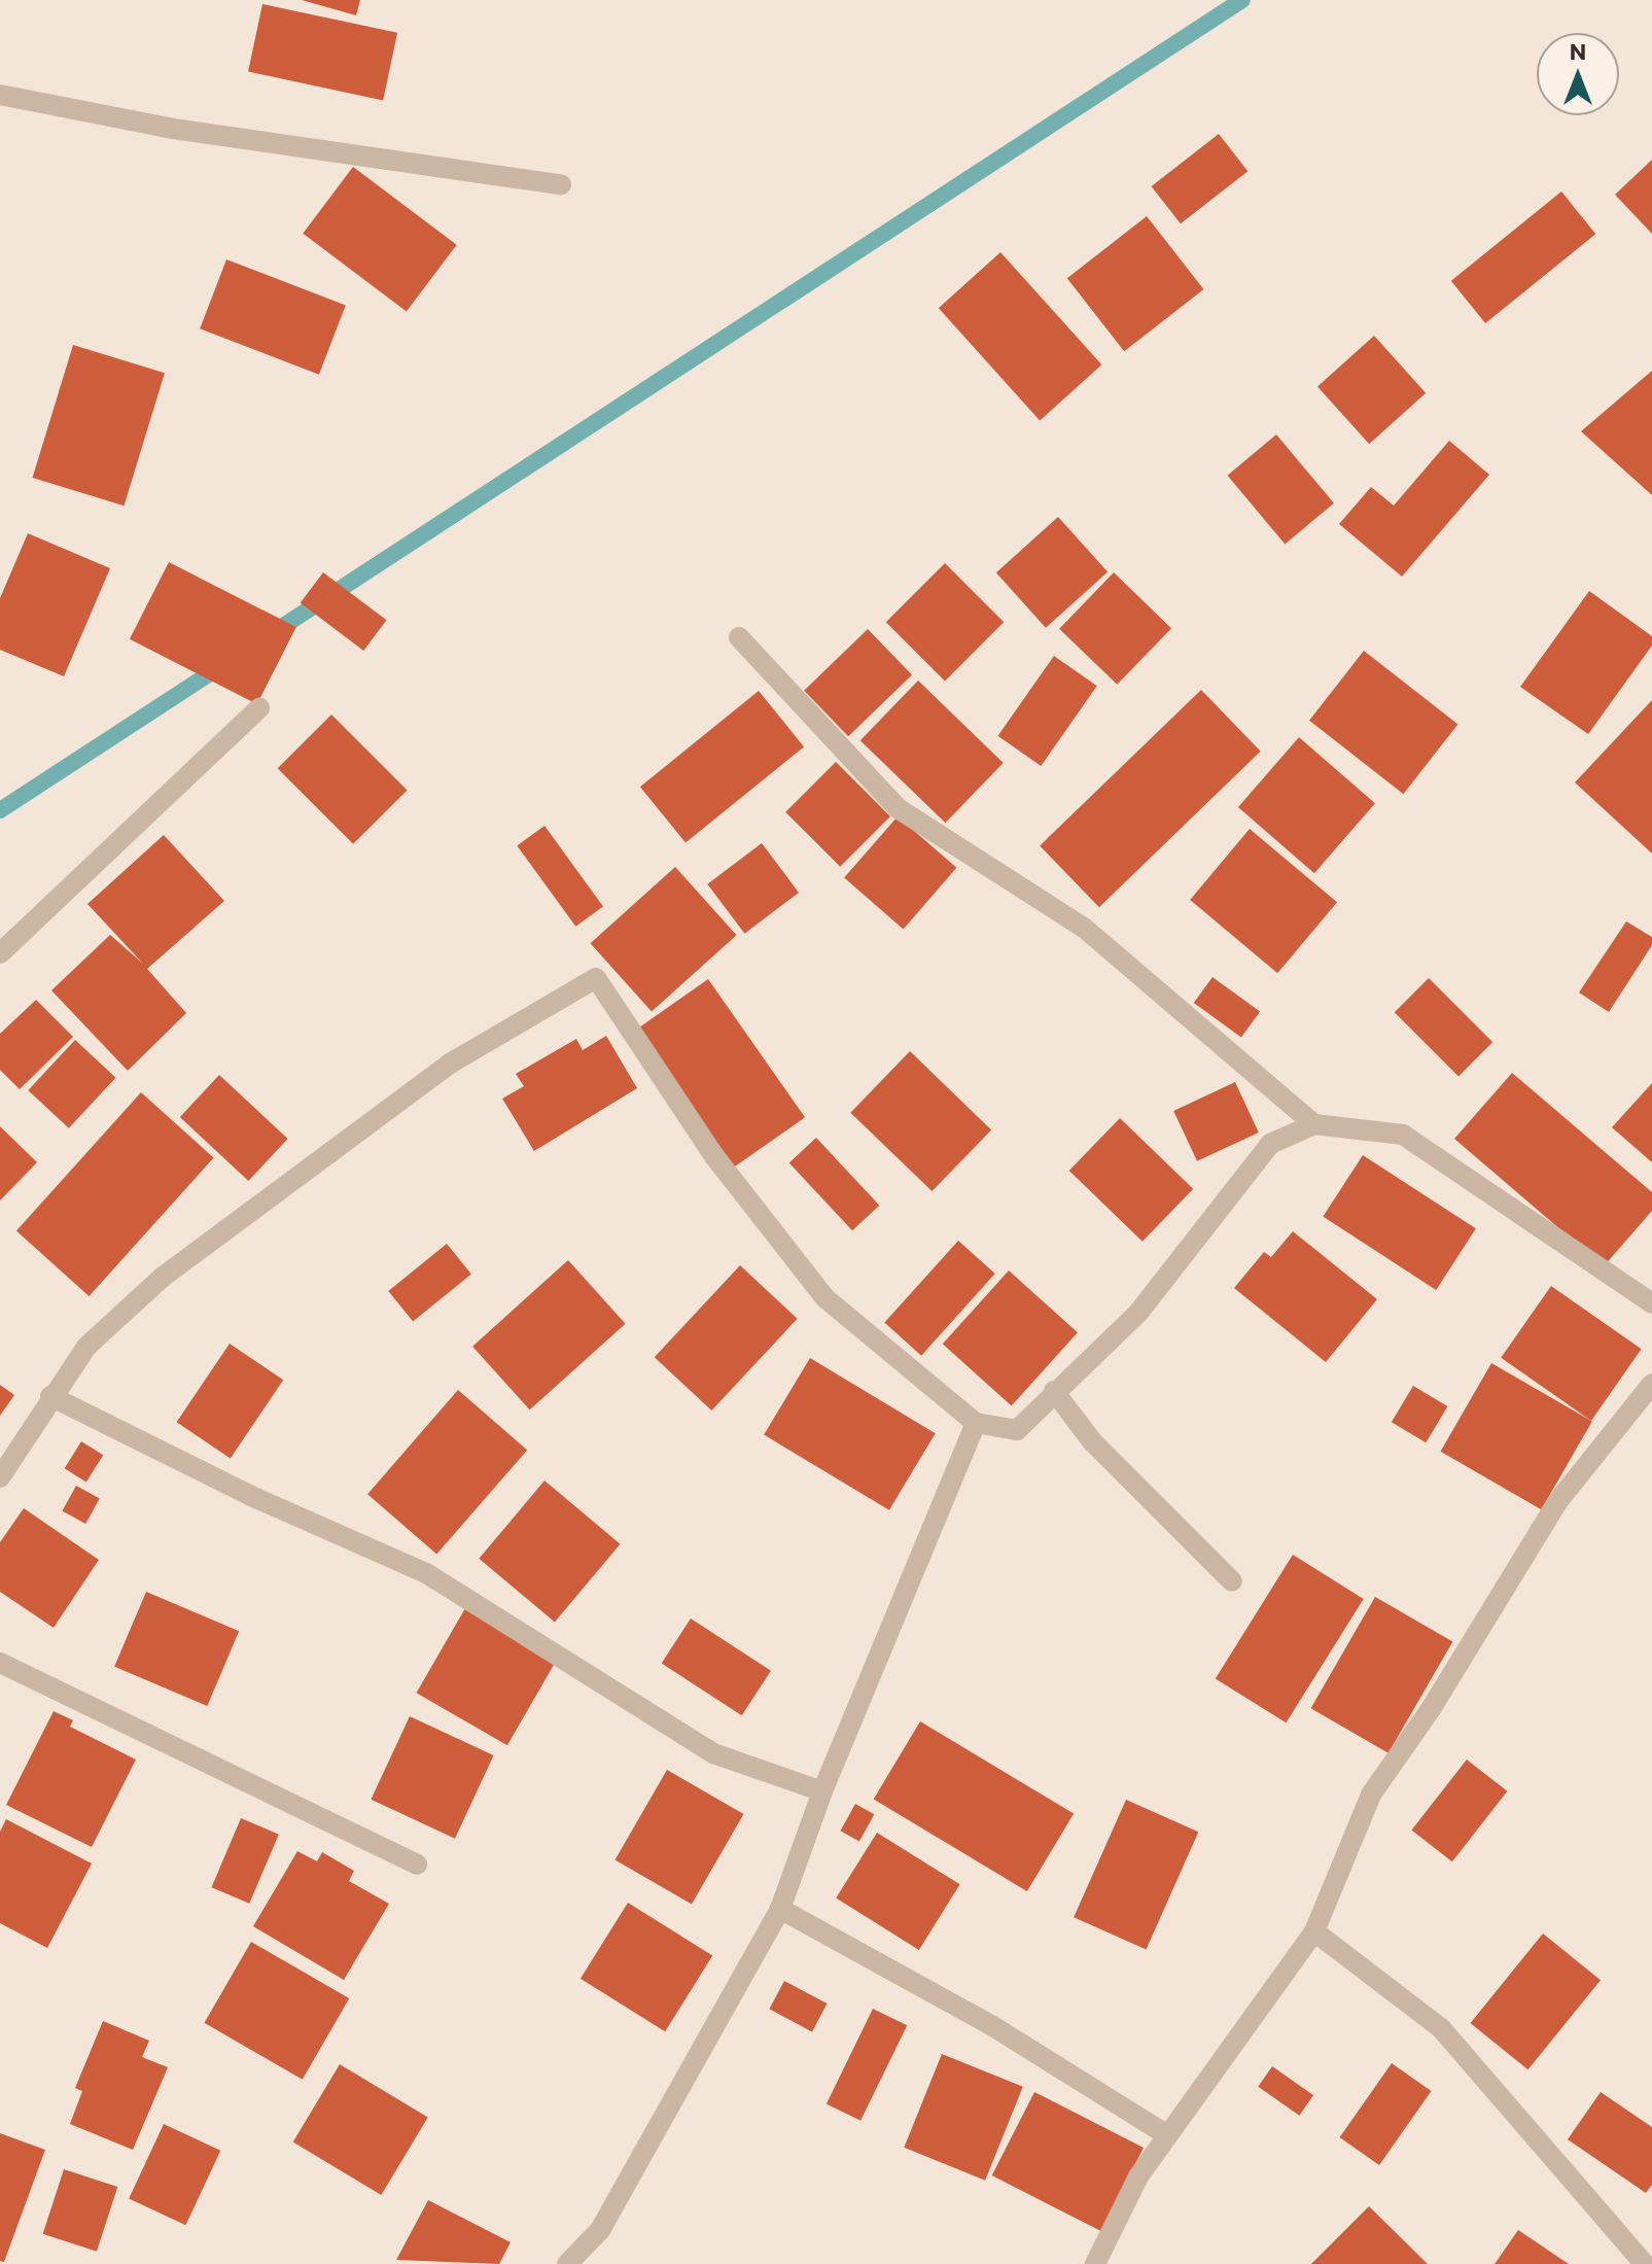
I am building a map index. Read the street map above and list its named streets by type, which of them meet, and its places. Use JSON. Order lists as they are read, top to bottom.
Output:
{
  "north": "top"
}
